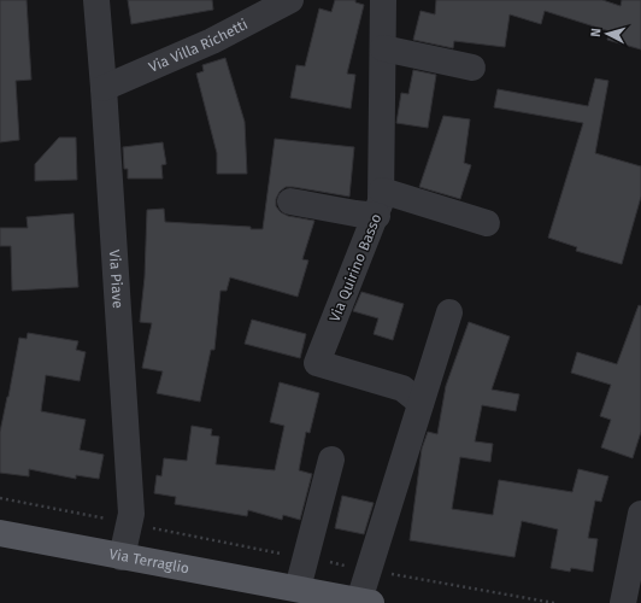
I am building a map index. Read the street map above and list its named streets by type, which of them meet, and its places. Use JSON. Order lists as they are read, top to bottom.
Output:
{
  "streets": {
    "main road": ["Via Terraglio"],
    "street": ["Via Villa Richetti", "Via Quirino Basso", "Via Piave"]
  },
  "crossings": [
    ["Via Villa Richetti", "Via Piave"],
    ["Via Piave", "Via Terraglio"]
  ],
  "north": "left"
}
